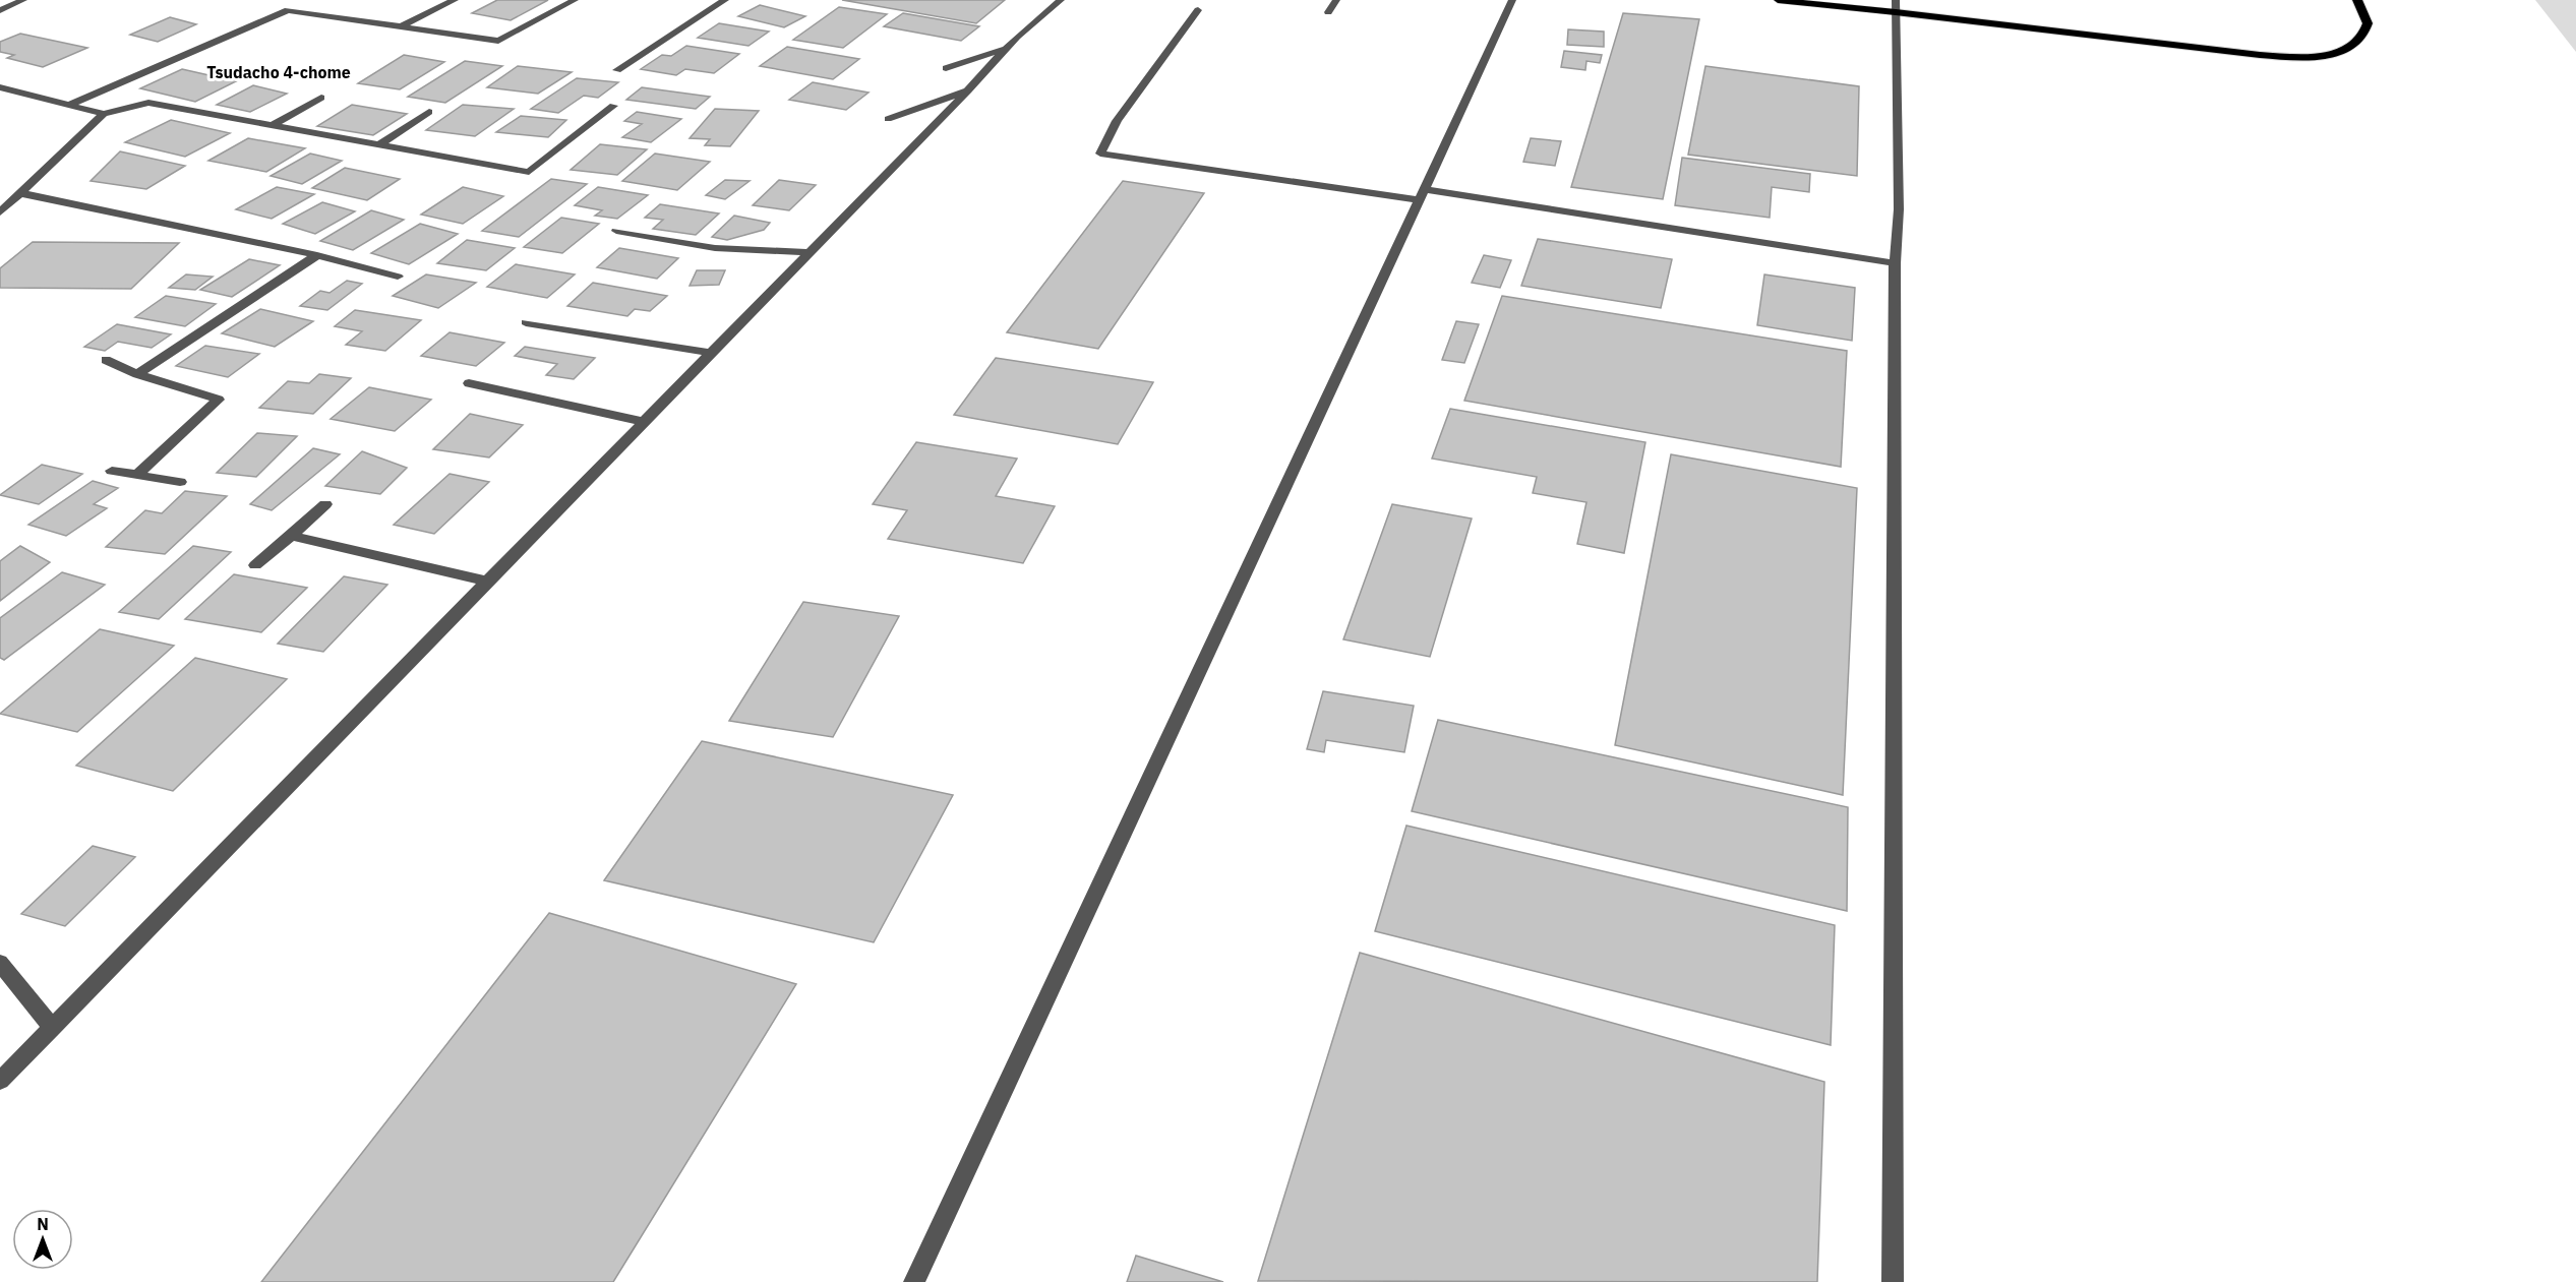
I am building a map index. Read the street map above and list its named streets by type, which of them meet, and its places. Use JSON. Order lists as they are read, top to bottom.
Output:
{
  "districts": ["Tsudacho 4-chome"],
  "north": "top"
}
